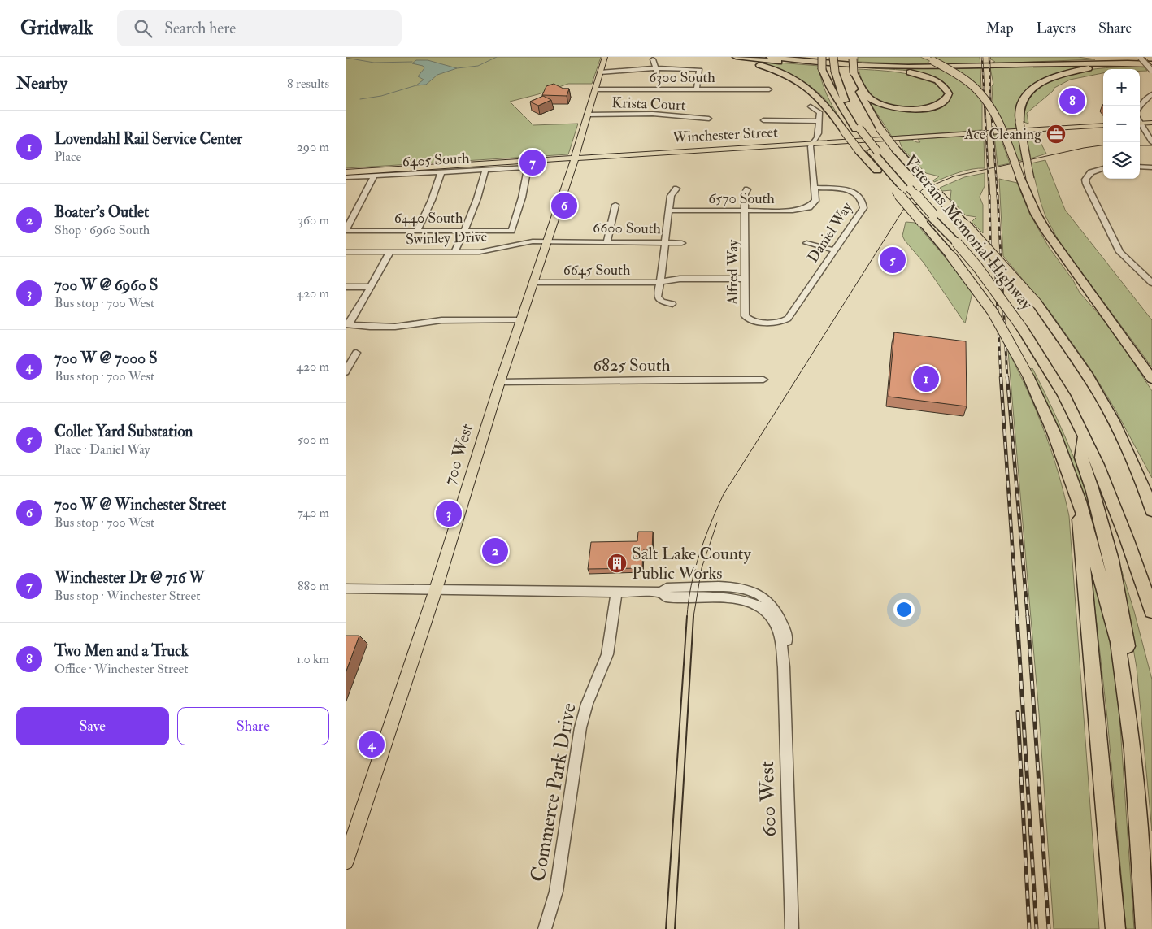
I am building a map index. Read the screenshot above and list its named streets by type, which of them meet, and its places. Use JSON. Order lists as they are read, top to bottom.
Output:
{
  "streets": {
    "highway": ["Veterans Memorial Highway"],
    "main road": ["Winchester Street", "700 West"],
    "street": [
      "6300 South",
      "Krista Court",
      "6405 South",
      "6570 South",
      "6440 South",
      "6600 South",
      "Daniel Way",
      "Swinley Drive",
      "6645 South",
      "Alfred Way",
      "6825 South",
      "Commerce Park Drive",
      "600 West"
    ]
  },
  "crossings": [
    ["6300 South", "700 West"],
    ["Krista Court", "700 West"],
    ["Winchester Street", "6405 South"],
    ["Winchester Street", "700 West"],
    ["6405 South", "6440 South"],
    ["6570 South", "Daniel Way"],
    ["6570 South", "Alfred Way"],
    ["6600 South", "Swinley Drive"],
    ["6600 South", "700 West"],
    ["Daniel Way", "Alfred Way"],
    ["Swinley Drive", "700 West"],
    ["6645 South", "Alfred Way"],
    ["6645 South", "700 West"],
    ["6825 South", "700 West"],
    ["Commerce Park Drive", "600 West"]
  ],
  "places": {
    "office": ["Ace Cleaning"],
    "building": ["Salt Lake County Public Works"]
  },
  "page": {
    "header": "Gridwalk",
    "search": "Search here",
    "nav": ["Map", "Layers", "Share"],
    "heading": ["Nearby", "8 results"],
    "map_buttons": ["+", "−"],
    "pins": [
      "8",
      "7",
      "6",
      "5",
      "1",
      "3",
      "2",
      "4"
    ],
    "list": [
      {
        "mark": "1",
        "name": "Lovendahl Rail Service Center",
        "note": "Place",
        "value": "290 m"
      },
      {
        "mark": "2",
        "name": "Boater's Outlet",
        "note": "Shop · 6960 South",
        "value": "360 m"
      },
      {
        "mark": "3",
        "name": "700 W @ 6960 S",
        "note": "Bus stop · 700 West",
        "value": "420 m"
      },
      {
        "mark": "4",
        "name": "700 W @ 7000 S",
        "note": "Bus stop · 700 West",
        "value": "420 m"
      },
      {
        "mark": "5",
        "name": "Collet Yard Substation",
        "note": "Place · Daniel Way",
        "value": "500 m"
      },
      {
        "mark": "6",
        "name": "700 W @ Winchester Street",
        "note": "Bus stop · 700 West",
        "value": "740 m"
      },
      {
        "mark": "7",
        "name": "Winchester Dr @ 716 W",
        "note": "Bus stop · Winchester Street",
        "value": "880 m"
      },
      {
        "mark": "8",
        "name": "Two Men and a Truck",
        "note": "Office · Winchester Street",
        "value": "1.0 km"
      }
    ],
    "buttons": ["Save", "Share"]
  }
}
